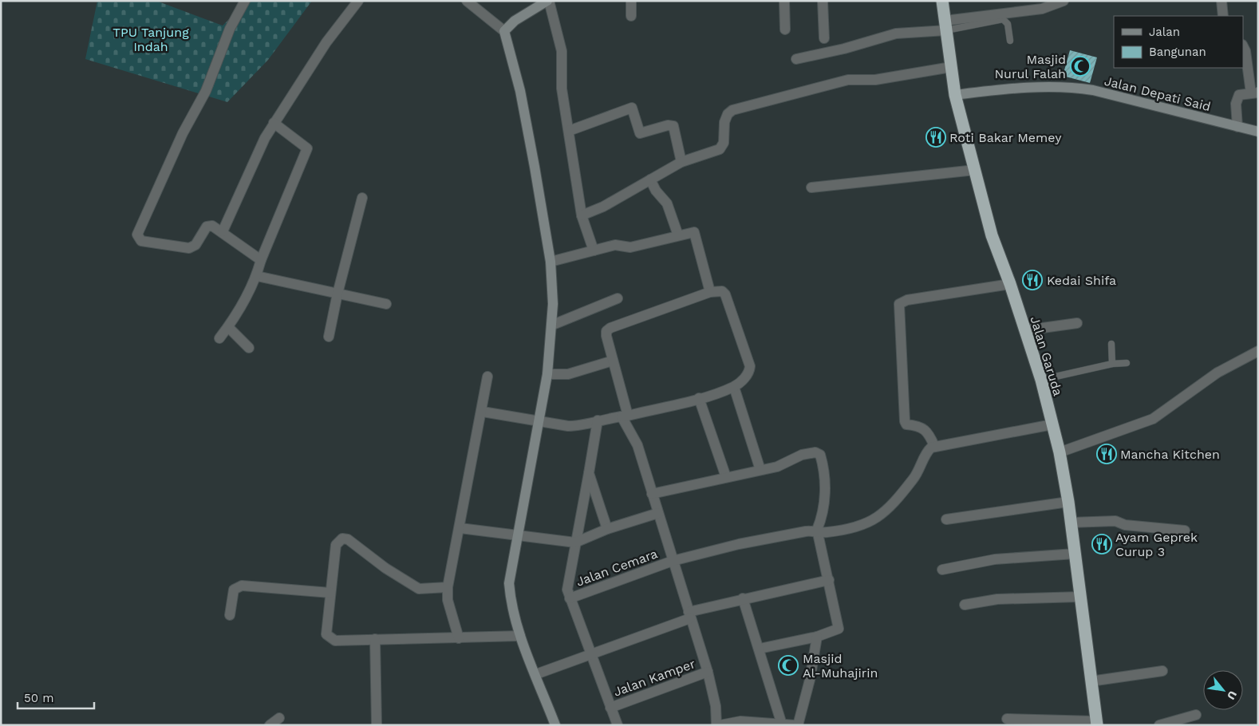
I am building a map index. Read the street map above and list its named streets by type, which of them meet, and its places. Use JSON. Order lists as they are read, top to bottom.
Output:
{
  "streets": {
    "highway": ["Jalan Garuda"],
    "street": ["Jalan Depati Said", "Jalan Cemara", "Jalan Kamper"]
  },
  "crossings": [
    ["Jalan Depati Said", "Jalan Garuda"]
  ],
  "parks": ["TPU Tanjung Indah"],
  "places": {
    "mosque": ["Masjid Nurul Falah", "Masjid Al-Muhajirin"],
    "restaurant": [
      "Roti Bakar Memey",
      "Kedai Shifa",
      "Mancha Kitchen",
      "Ayam Geprek Curup 3"
    ]
  },
  "legend": ["Jalan", "Bangunan"],
  "scale_bar": "50 m",
  "north": "bottom right"
}
